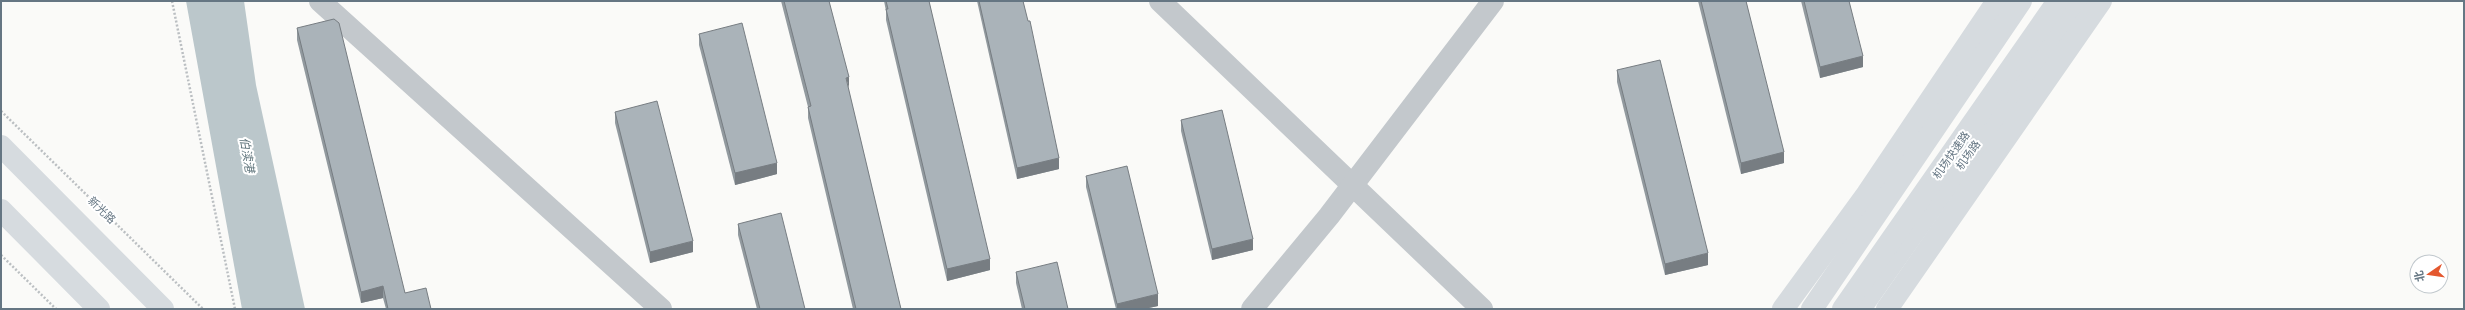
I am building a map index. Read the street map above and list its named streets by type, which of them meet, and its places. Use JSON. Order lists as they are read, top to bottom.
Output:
{
  "streets": {
    "main road": ["机场快速路", "机场路"],
    "path": ["新光路"]
  },
  "water": ["伯渎港"],
  "north": "left"
}
